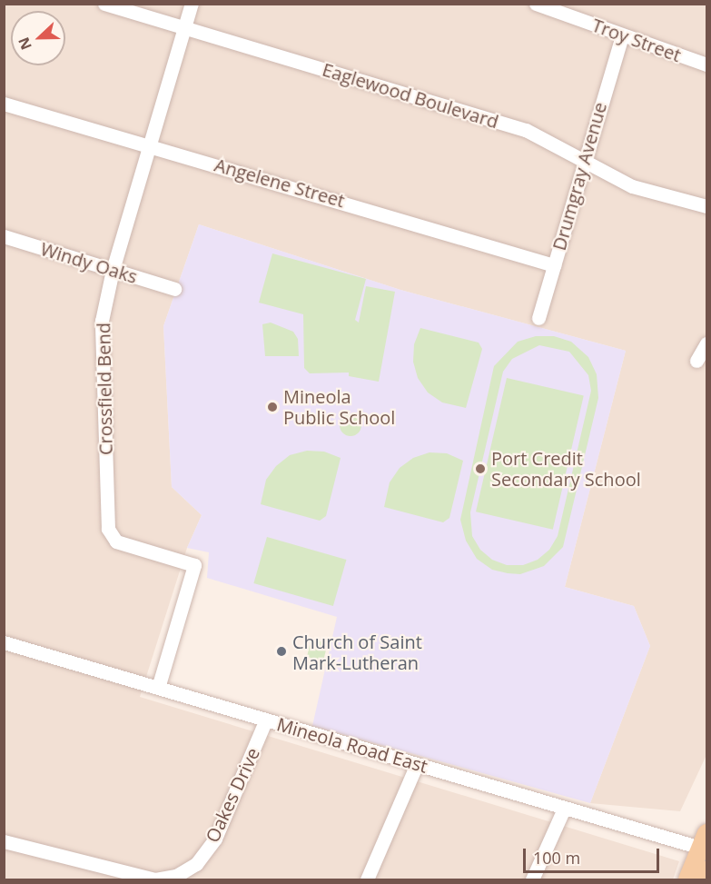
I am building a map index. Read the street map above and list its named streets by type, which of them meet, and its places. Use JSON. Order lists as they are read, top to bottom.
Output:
{
  "streets": {
    "street": [
      "Troy Street",
      "Eaglewood Boulevard",
      "Drumgray Avenue",
      "Angelene Street",
      "Windy Oaks",
      "Crossfield Bend",
      "Mineola Road East",
      "Oakes Drive"
    ]
  },
  "crossings": [
    ["Troy Street", "Drumgray Avenue"],
    ["Eaglewood Boulevard", "Drumgray Avenue"],
    ["Eaglewood Boulevard", "Crossfield Bend"],
    ["Drumgray Avenue", "Angelene Street"],
    ["Angelene Street", "Crossfield Bend"],
    ["Windy Oaks", "Crossfield Bend"],
    ["Crossfield Bend", "Mineola Road East"],
    ["Mineola Road East", "Oakes Drive"]
  ],
  "places": ["Mineola Public School", "Port Credit Secondary School", "Church of Saint Mark-Lutheran"],
  "scale_bar": "100 m",
  "north": "left"
}
